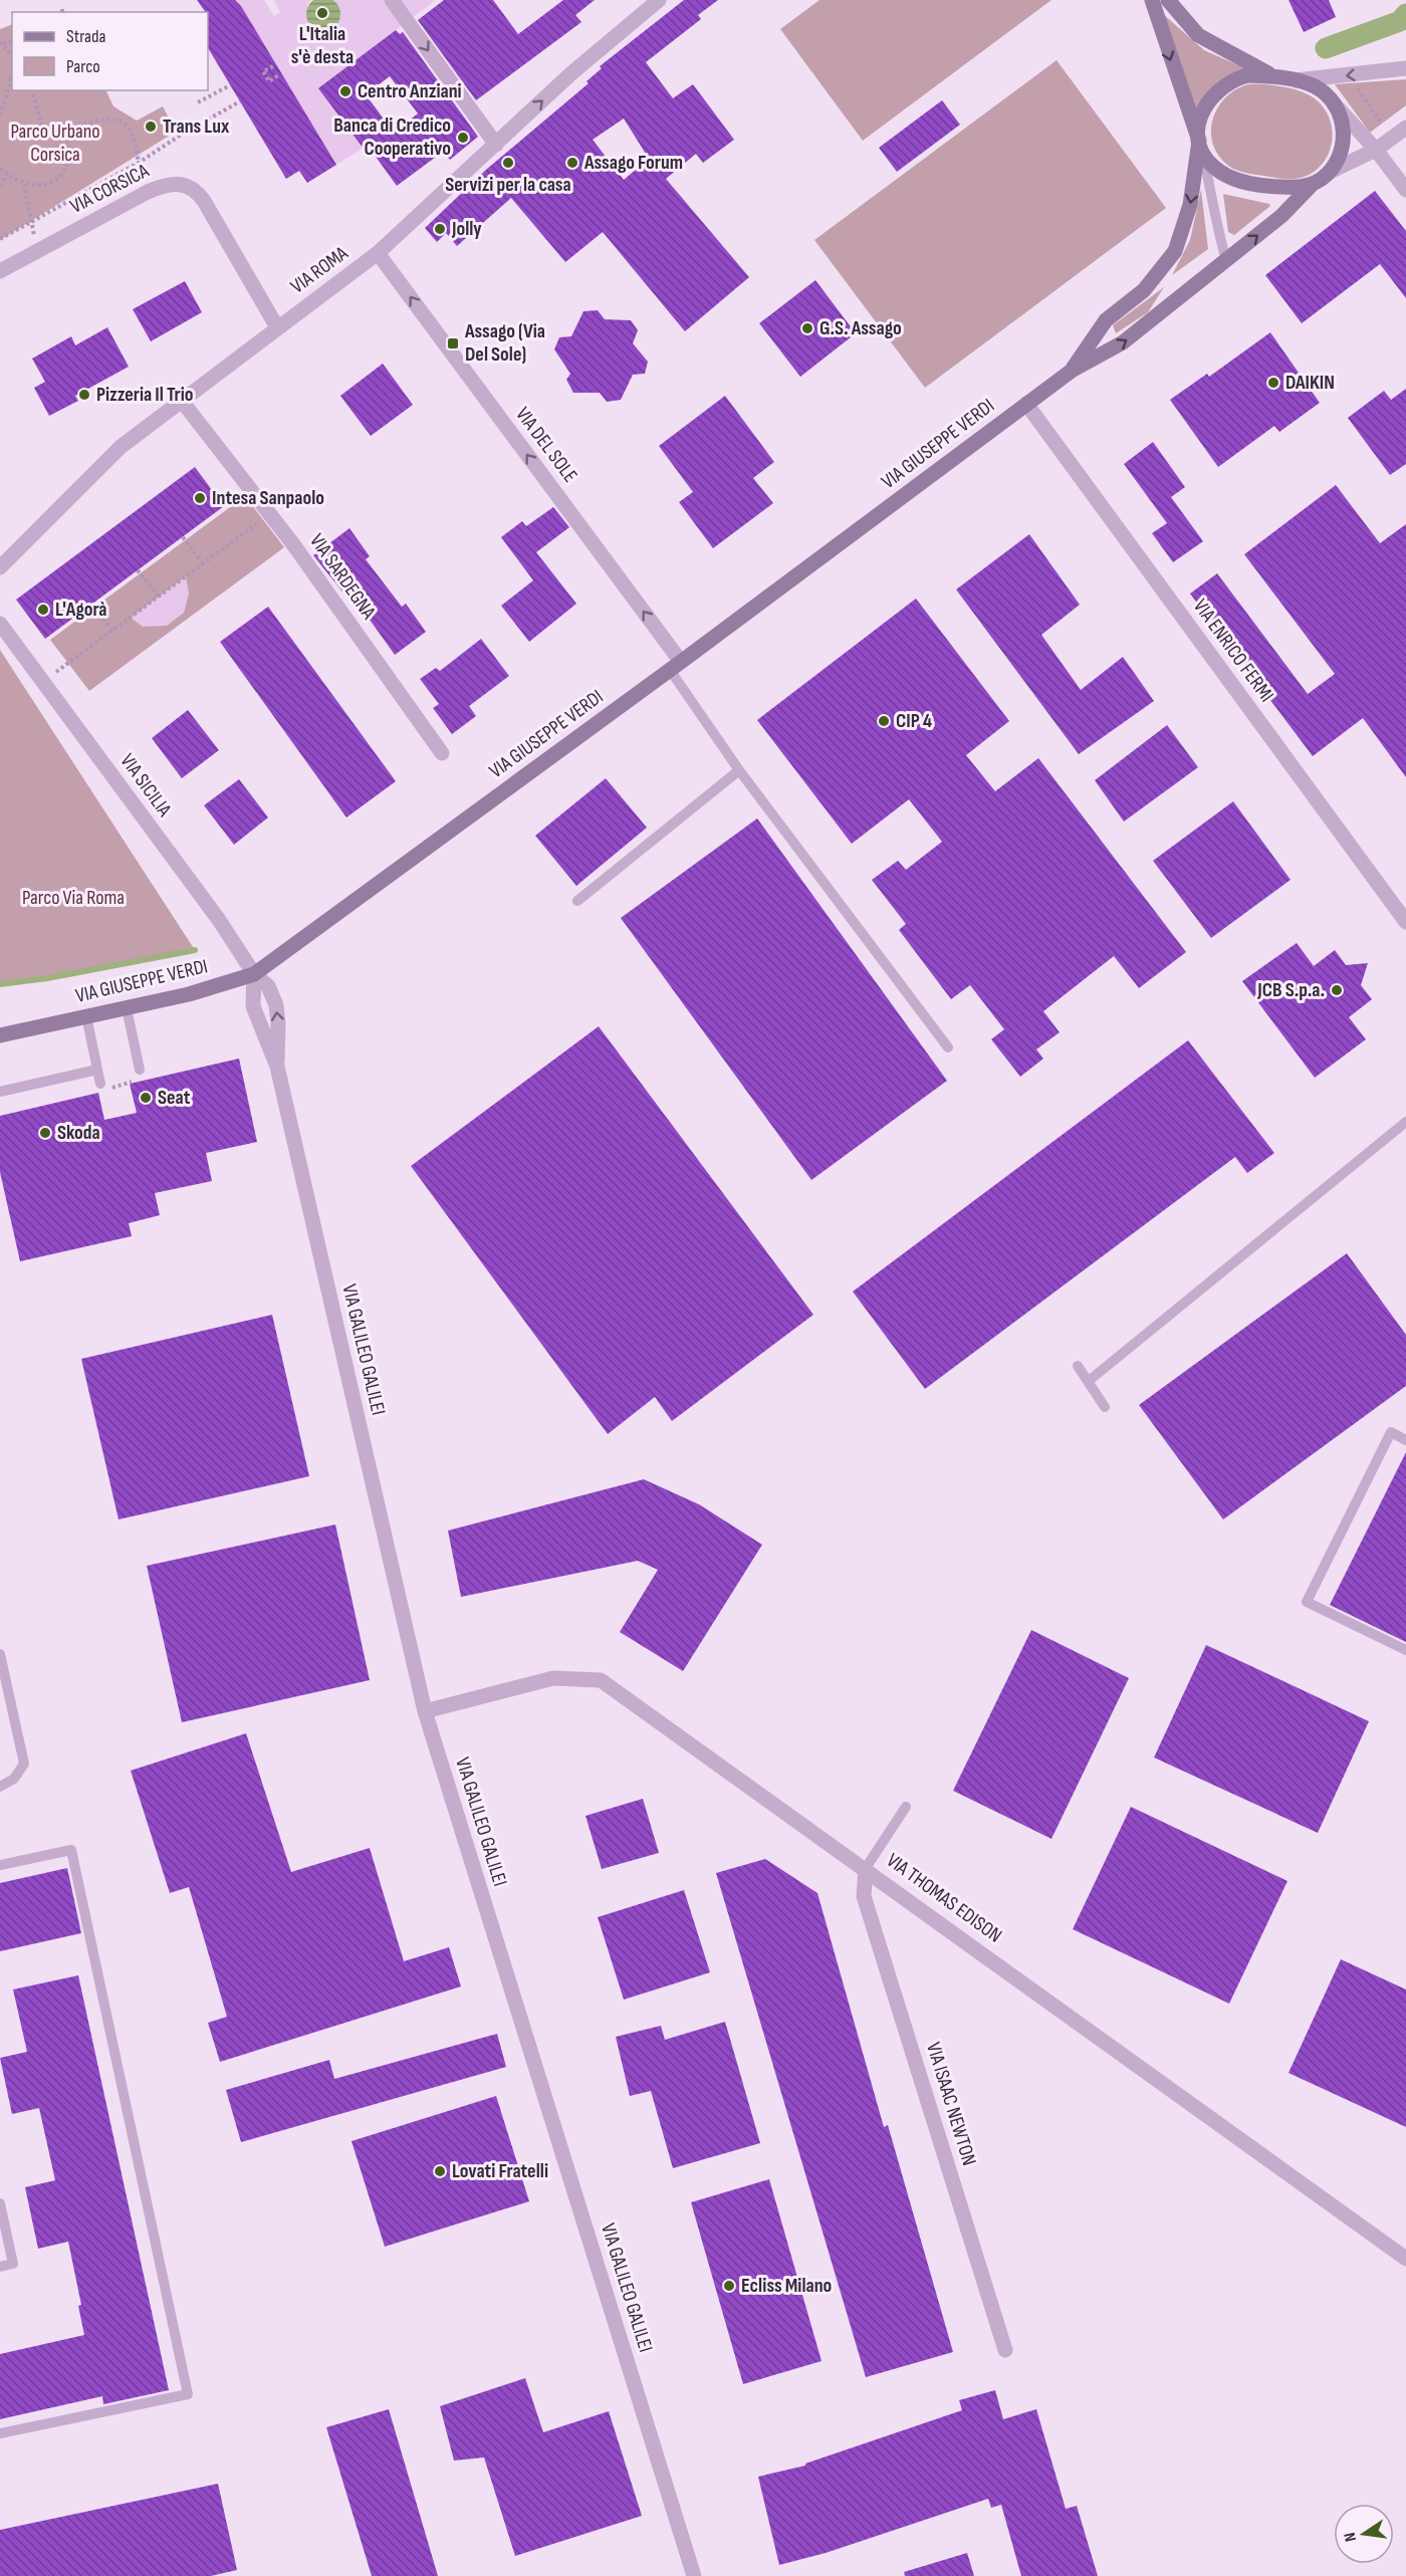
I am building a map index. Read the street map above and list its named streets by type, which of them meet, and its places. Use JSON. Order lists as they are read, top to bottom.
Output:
{
  "streets": {
    "main road": ["VIA GIUSEPPE VERDI"],
    "street": [
      "VIA CORSICA",
      "VIA ROMA",
      "VIA DEL SOLE",
      "VIA SARDEGNA",
      "VIA ENRICO FERMI",
      "VIA SICILIA",
      "VIA GALILEO GALILEI",
      "VIA THOMAS EDISON",
      "VIA ISAAC NEWTON"
    ]
  },
  "crossings": [
    ["VIA CORSICA", "VIA ROMA"],
    ["VIA ROMA", "VIA DEL SOLE"],
    ["VIA ROMA", "VIA SARDEGNA"],
    ["VIA GIUSEPPE VERDI", "VIA DEL SOLE"],
    ["VIA GIUSEPPE VERDI", "VIA ENRICO FERMI"],
    ["VIA GIUSEPPE VERDI", "VIA SICILIA"],
    ["VIA GIUSEPPE VERDI", "VIA GALILEO GALILEI"],
    ["VIA SICILIA", "VIA GALILEO GALILEI"],
    ["VIA GALILEO GALILEI", "VIA THOMAS EDISON"],
    ["VIA THOMAS EDISON", "VIA ISAAC NEWTON"]
  ],
  "one_way": ["VIA DEL SOLE"],
  "parks": ["Parco Urbano Corsica", "Parco Via Roma"],
  "places": {
    "other": [
      "L'Italia s'è desta",
      "Centro Anziani",
      "Trans Lux",
      "Banca di Credico Cooperativo",
      "Servizi per la casa",
      "Assago Forum",
      "Jolly",
      "G.S. Assago",
      "DAIKIN",
      "Pizzeria Il Trio",
      "Intesa Sanpaolo",
      "L'Agorà",
      "CIP 4",
      "JCB S.p.a.",
      "Seat",
      "Skoda",
      "Lovati Fratelli",
      "Ecliss Milano"
    ],
    "transit": ["Assago (Via Del Sole)"]
  },
  "legend": ["Strada", "Parco"],
  "north": "left"
}
